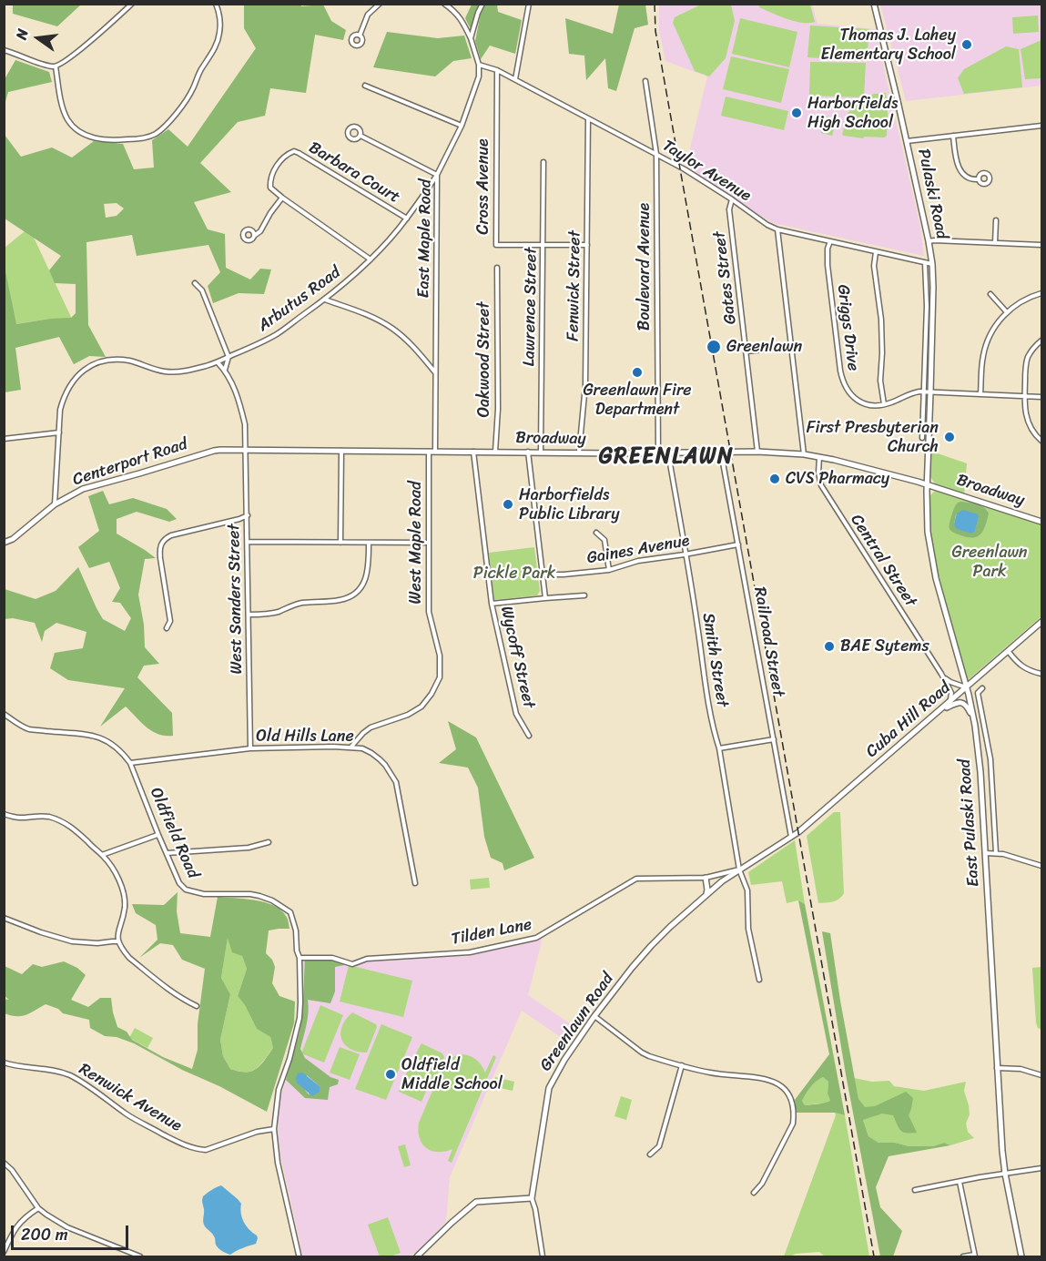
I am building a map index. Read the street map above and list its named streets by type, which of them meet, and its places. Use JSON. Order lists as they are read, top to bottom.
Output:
{
  "streets": {
    "main road": [
      "Pulaski Road",
      "Broadway",
      "Centerport Road",
      "Cuba Hill Road",
      "East Pulaski Road",
      "Greenlawn Road"
    ],
    "street": [
      "Taylor Avenue",
      "Barbara Court",
      "Cross Avenue",
      "East Maple Road",
      "Boulevard Avenue",
      "Gates Street",
      "Fenwick Street",
      "Arbutus Road",
      "Lawrence Street",
      "Griggs Drive",
      "Oakwood Street",
      "West Maple Road",
      "Gaines Avenue",
      "Central Street",
      "West Sanders Street",
      "Railroad Street",
      "Wycoff Street",
      "Smith Street",
      "Old Hills Lane",
      "Oldfield Road",
      "Tilden Lane",
      "Renwick Avenue"
    ]
  },
  "crossings": [
    ["Taylor Avenue", "Cross Avenue"],
    ["Taylor Avenue", "Pulaski Road"],
    ["Taylor Avenue", "East Maple Road"],
    ["Taylor Avenue", "Boulevard Avenue"],
    ["Taylor Avenue", "Gates Street"],
    ["Taylor Avenue", "Fenwick Street"],
    ["Taylor Avenue", "Griggs Drive"],
    ["Barbara Court", "Arbutus Road"],
    ["Cross Avenue", "Fenwick Street"],
    ["Cross Avenue", "Lawrence Street"],
    ["Pulaski Road", "East Pulaski Road"],
    ["East Maple Road", "Arbutus Road"],
    ["East Maple Road", "Broadway"],
    ["Boulevard Avenue", "Broadway"],
    ["Gates Street", "Broadway"],
    ["Fenwick Street", "Broadway"],
    ["Arbutus Road", "Centerport Road"],
    ["Arbutus Road", "West Sanders Street"],
    ["Lawrence Street", "Broadway"],
    ["Oakwood Street", "Broadway"],
    ["Broadway", "Centerport Road"],
    ["Broadway", "West Maple Road"],
    ["Broadway", "Central Street"],
    ["Broadway", "West Sanders Street"],
    ["Broadway", "Railroad Street"],
    ["Broadway", "Wycoff Street"],
    ["Broadway", "Smith Street"],
    ["Broadway", "East Pulaski Road"],
    ["Centerport Road", "West Sanders Street"],
    ["West Maple Road", "Old Hills Lane"],
    ["Gaines Avenue", "Railroad Street"],
    ["Gaines Avenue", "Smith Street"],
    ["Central Street", "Cuba Hill Road"],
    ["Central Street", "East Pulaski Road"],
    ["West Sanders Street", "Old Hills Lane"],
    ["Railroad Street", "Cuba Hill Road"],
    ["Railroad Street", "Greenlawn Road"],
    ["Smith Street", "Tilden Lane"],
    ["Smith Street", "Greenlawn Road"],
    ["Cuba Hill Road", "East Pulaski Road"],
    ["Cuba Hill Road", "Greenlawn Road"],
    ["Old Hills Lane", "Oldfield Road"],
    ["Oldfield Road", "Tilden Lane"],
    ["Oldfield Road", "Renwick Avenue"],
    ["Tilden Lane", "Greenlawn Road"]
  ],
  "districts": ["GREENLAWN"],
  "parks": ["Greenlawn Park", "Pickle Park"],
  "places": [
    "Thomas J. Lahey Elementary School",
    "Harborfields High School",
    "Greenlawn",
    "Greenlawn Fire Department",
    "First Presbyterian Church",
    "CVS Pharmacy",
    "Harborfields Public Library",
    "BAE Sytems",
    "Oldfield Middle School"
  ],
  "scale_bar": "200 m",
  "north": "left"
}
